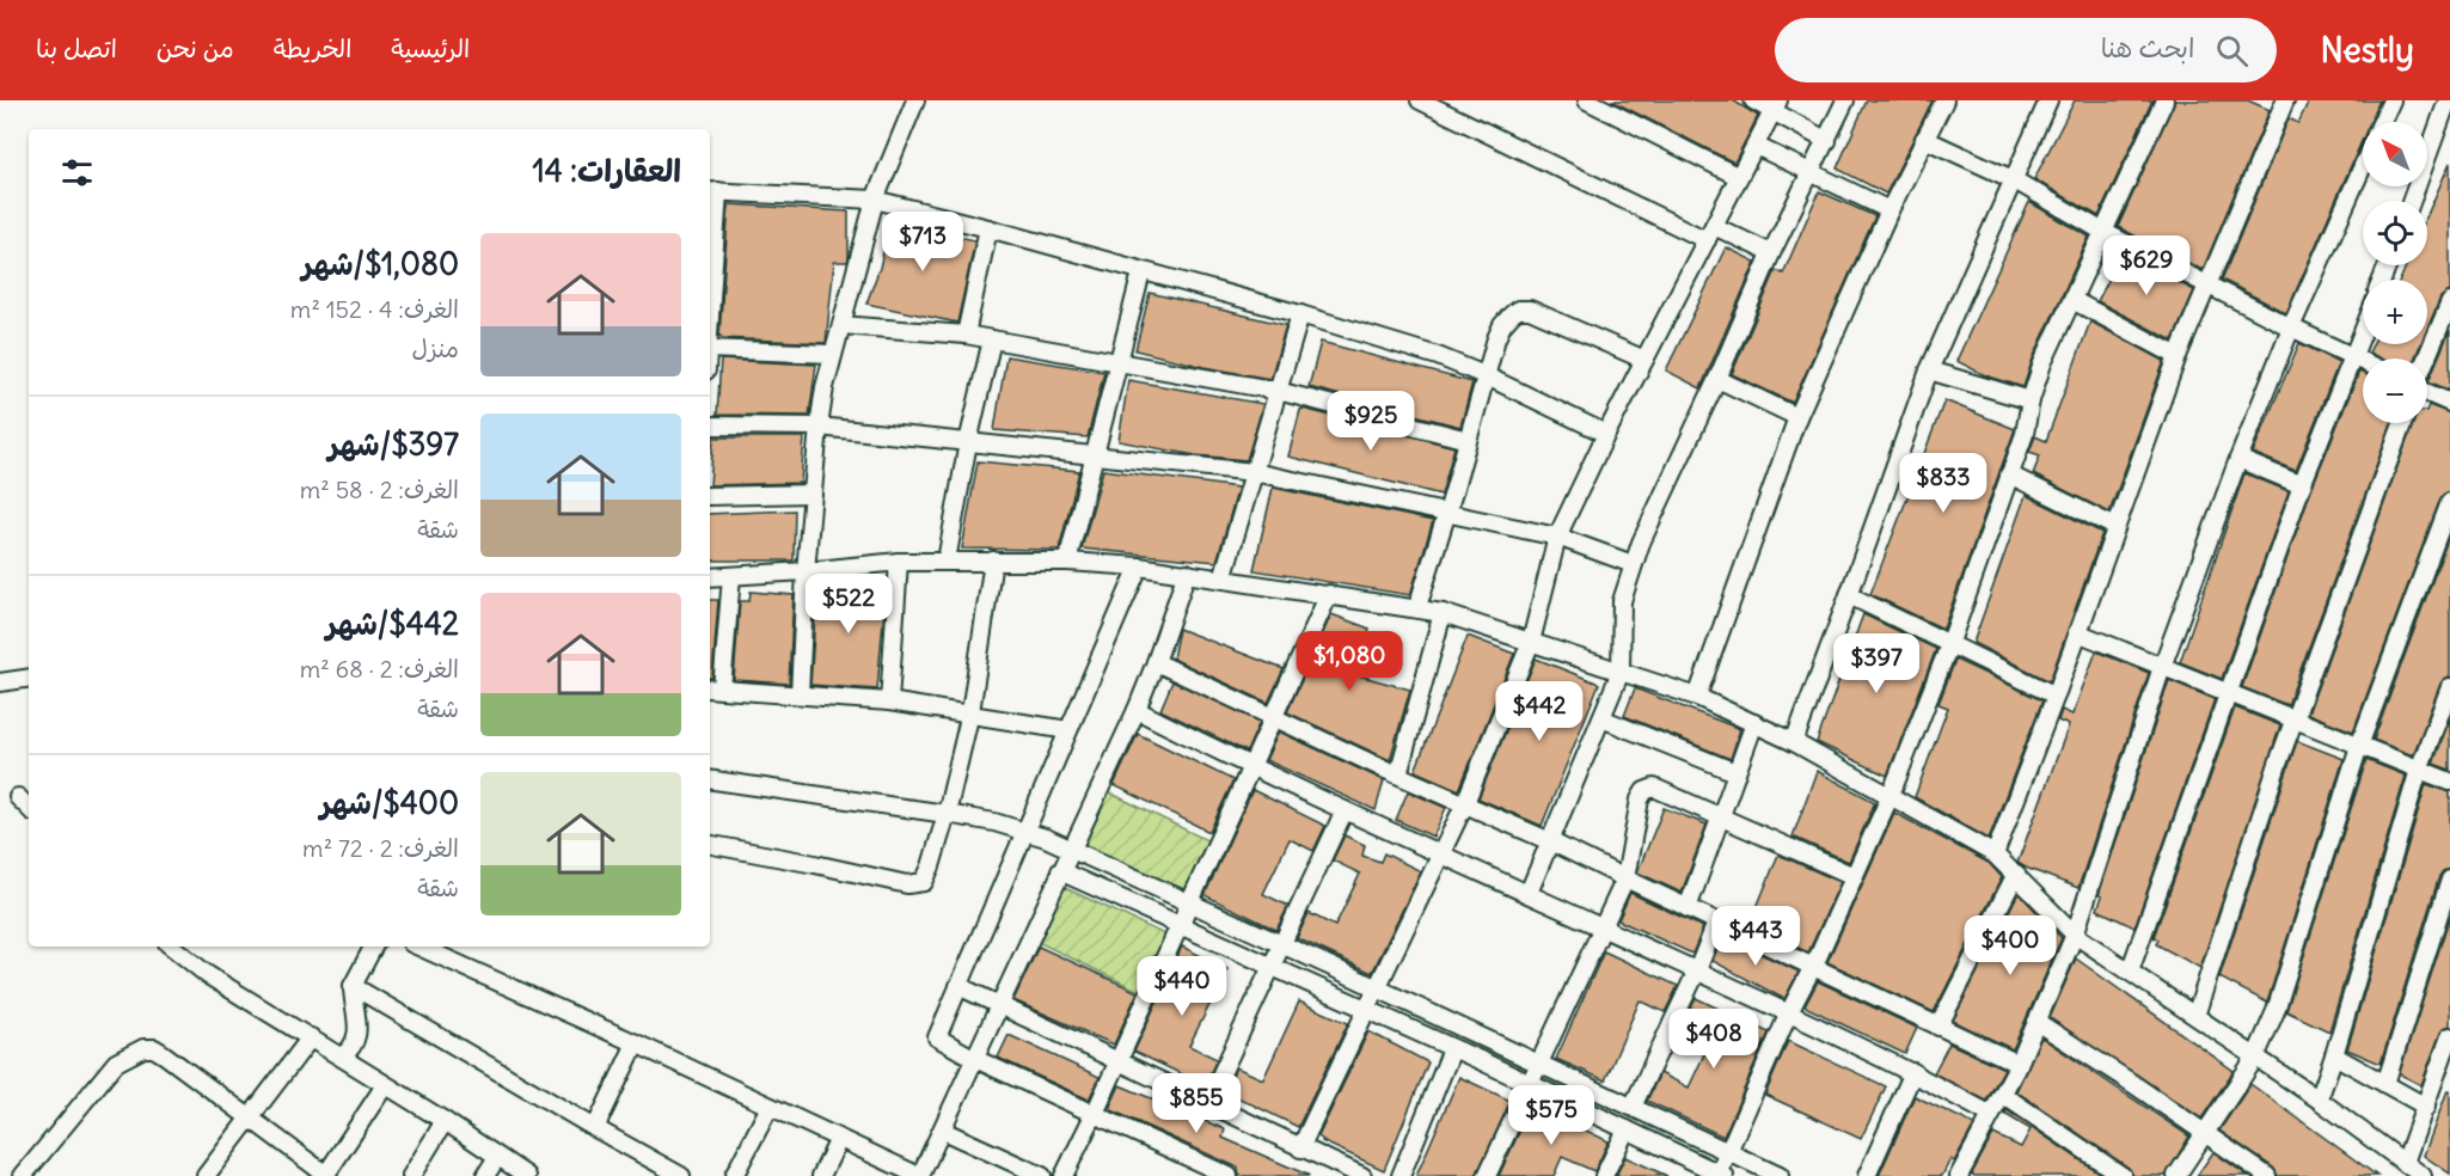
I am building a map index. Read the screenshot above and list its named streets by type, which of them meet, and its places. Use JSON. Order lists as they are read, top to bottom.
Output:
{
  "north": "top left",
  "page": {
    "header": "Nestly",
    "search": "ابحث هنا",
    "nav": [
      "الرئيسية",
      "الخريطة",
      "من نحن",
      "اتصل بنا"
    ],
    "map_buttons": ["+", "−"],
    "heading": "العقارات: 14",
    "price": [
      "$713",
      "$629",
      "$925",
      "$833",
      "$522",
      "$1,080",
      "$397",
      "$442",
      "$443",
      "$400",
      "$440",
      "$408",
      "$855",
      "$575"
    ],
    "list": [
      {
        "name": "$1,080/شهر",
        "note": "الغرف: 4 · 152 m² · منزل"
      },
      {
        "name": "$397/شهر",
        "note": "الغرف: 2 · 58 m² · شقة"
      },
      {
        "name": "$442/شهر",
        "note": "الغرف: 2 · 68 m² · شقة"
      },
      {
        "name": "$400/شهر",
        "note": "الغرف: 2 · 72 m² · شقة"
      }
    ]
  }
}
